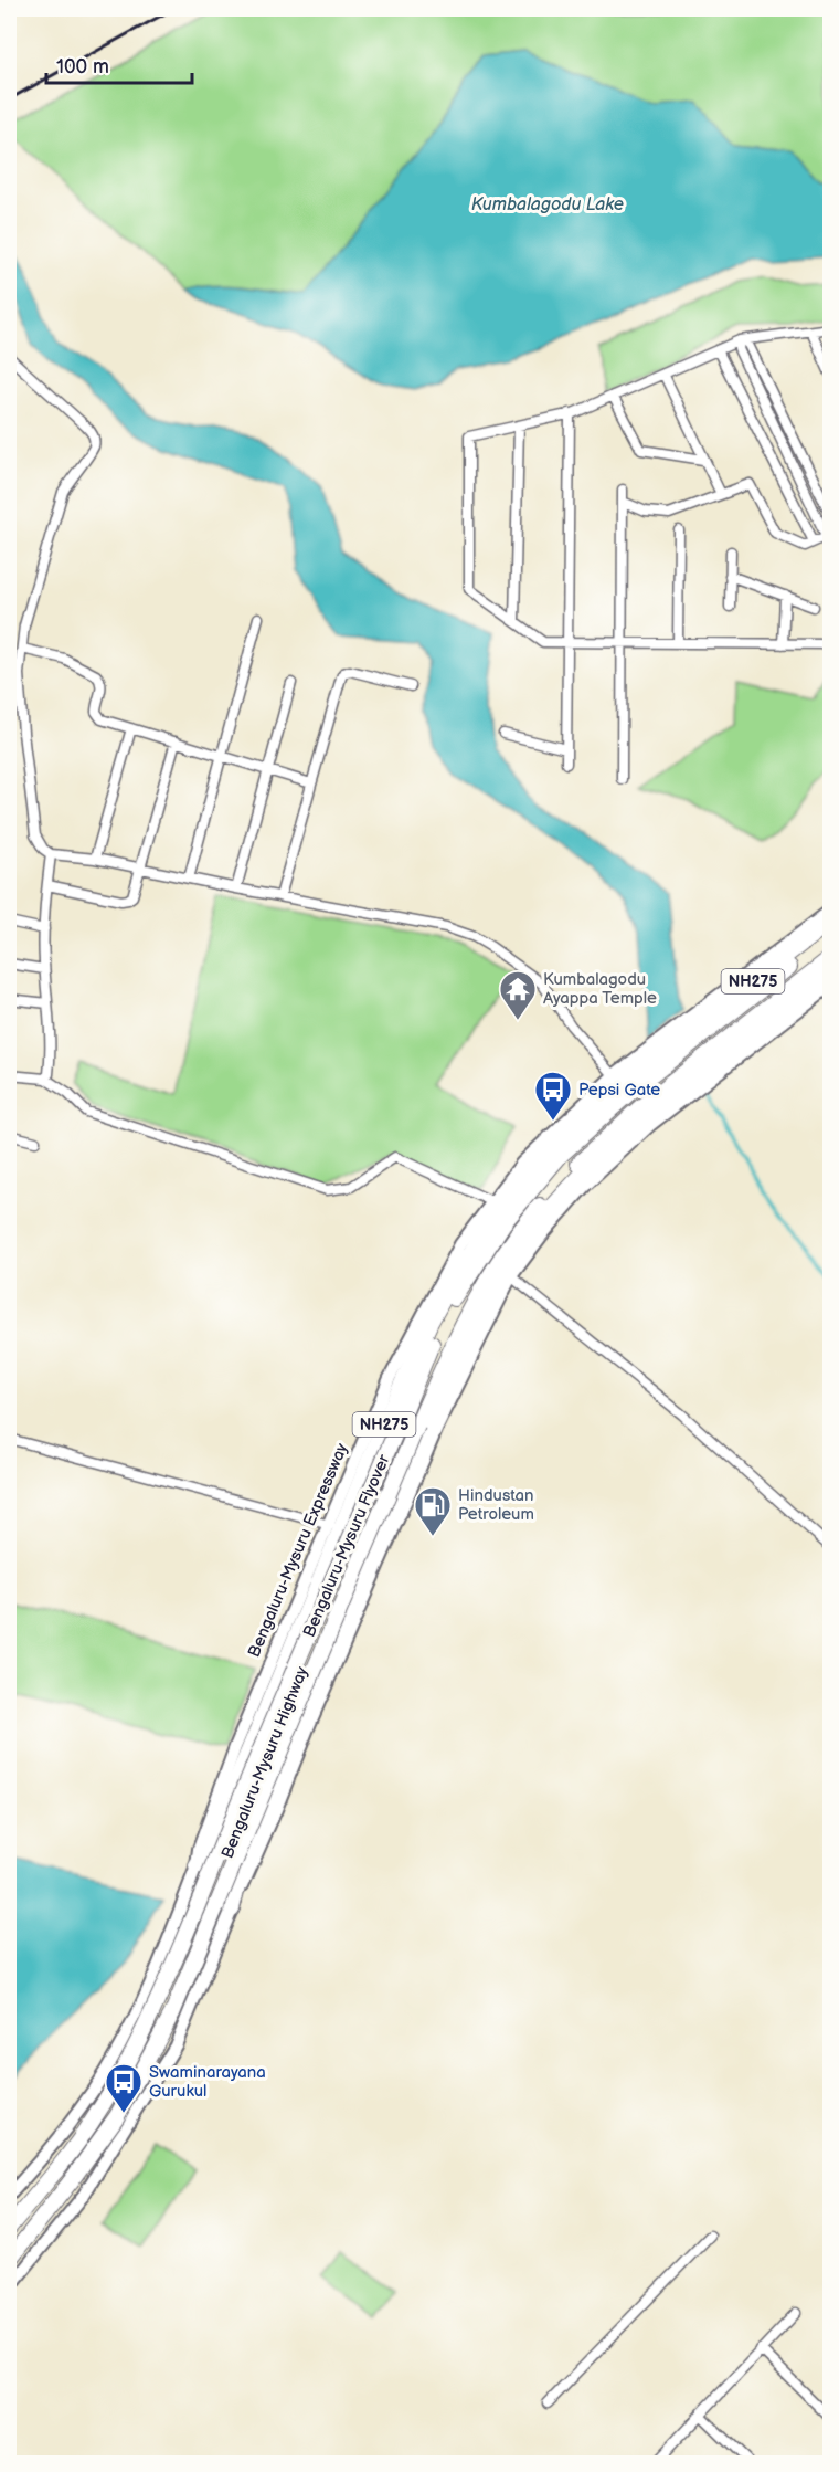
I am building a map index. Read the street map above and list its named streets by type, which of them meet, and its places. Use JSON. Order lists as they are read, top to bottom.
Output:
{
  "streets": {
    "highway": [
      "NH275",
      "Bengaluru-Mysuru Flyover",
      "Bengaluru-Mysuru Expressway",
      "Bengaluru-Mysuru Highway"
    ]
  },
  "crossings": [
    ["NH275", "Bengaluru-Mysuru Highway"],
    ["Bengaluru-Mysuru Flyover", "Bengaluru-Mysuru Expressway"]
  ],
  "water": ["Kumbalagodu Lake"],
  "places": {
    "temple": ["Kumbalagodu Ayappa Temple"],
    "bus stop": ["Pepsi Gate", "Swaminarayana Gurukul"],
    "fuel station": ["Hindustan Petroleum"]
  },
  "scale_bar": "100 m"
}
